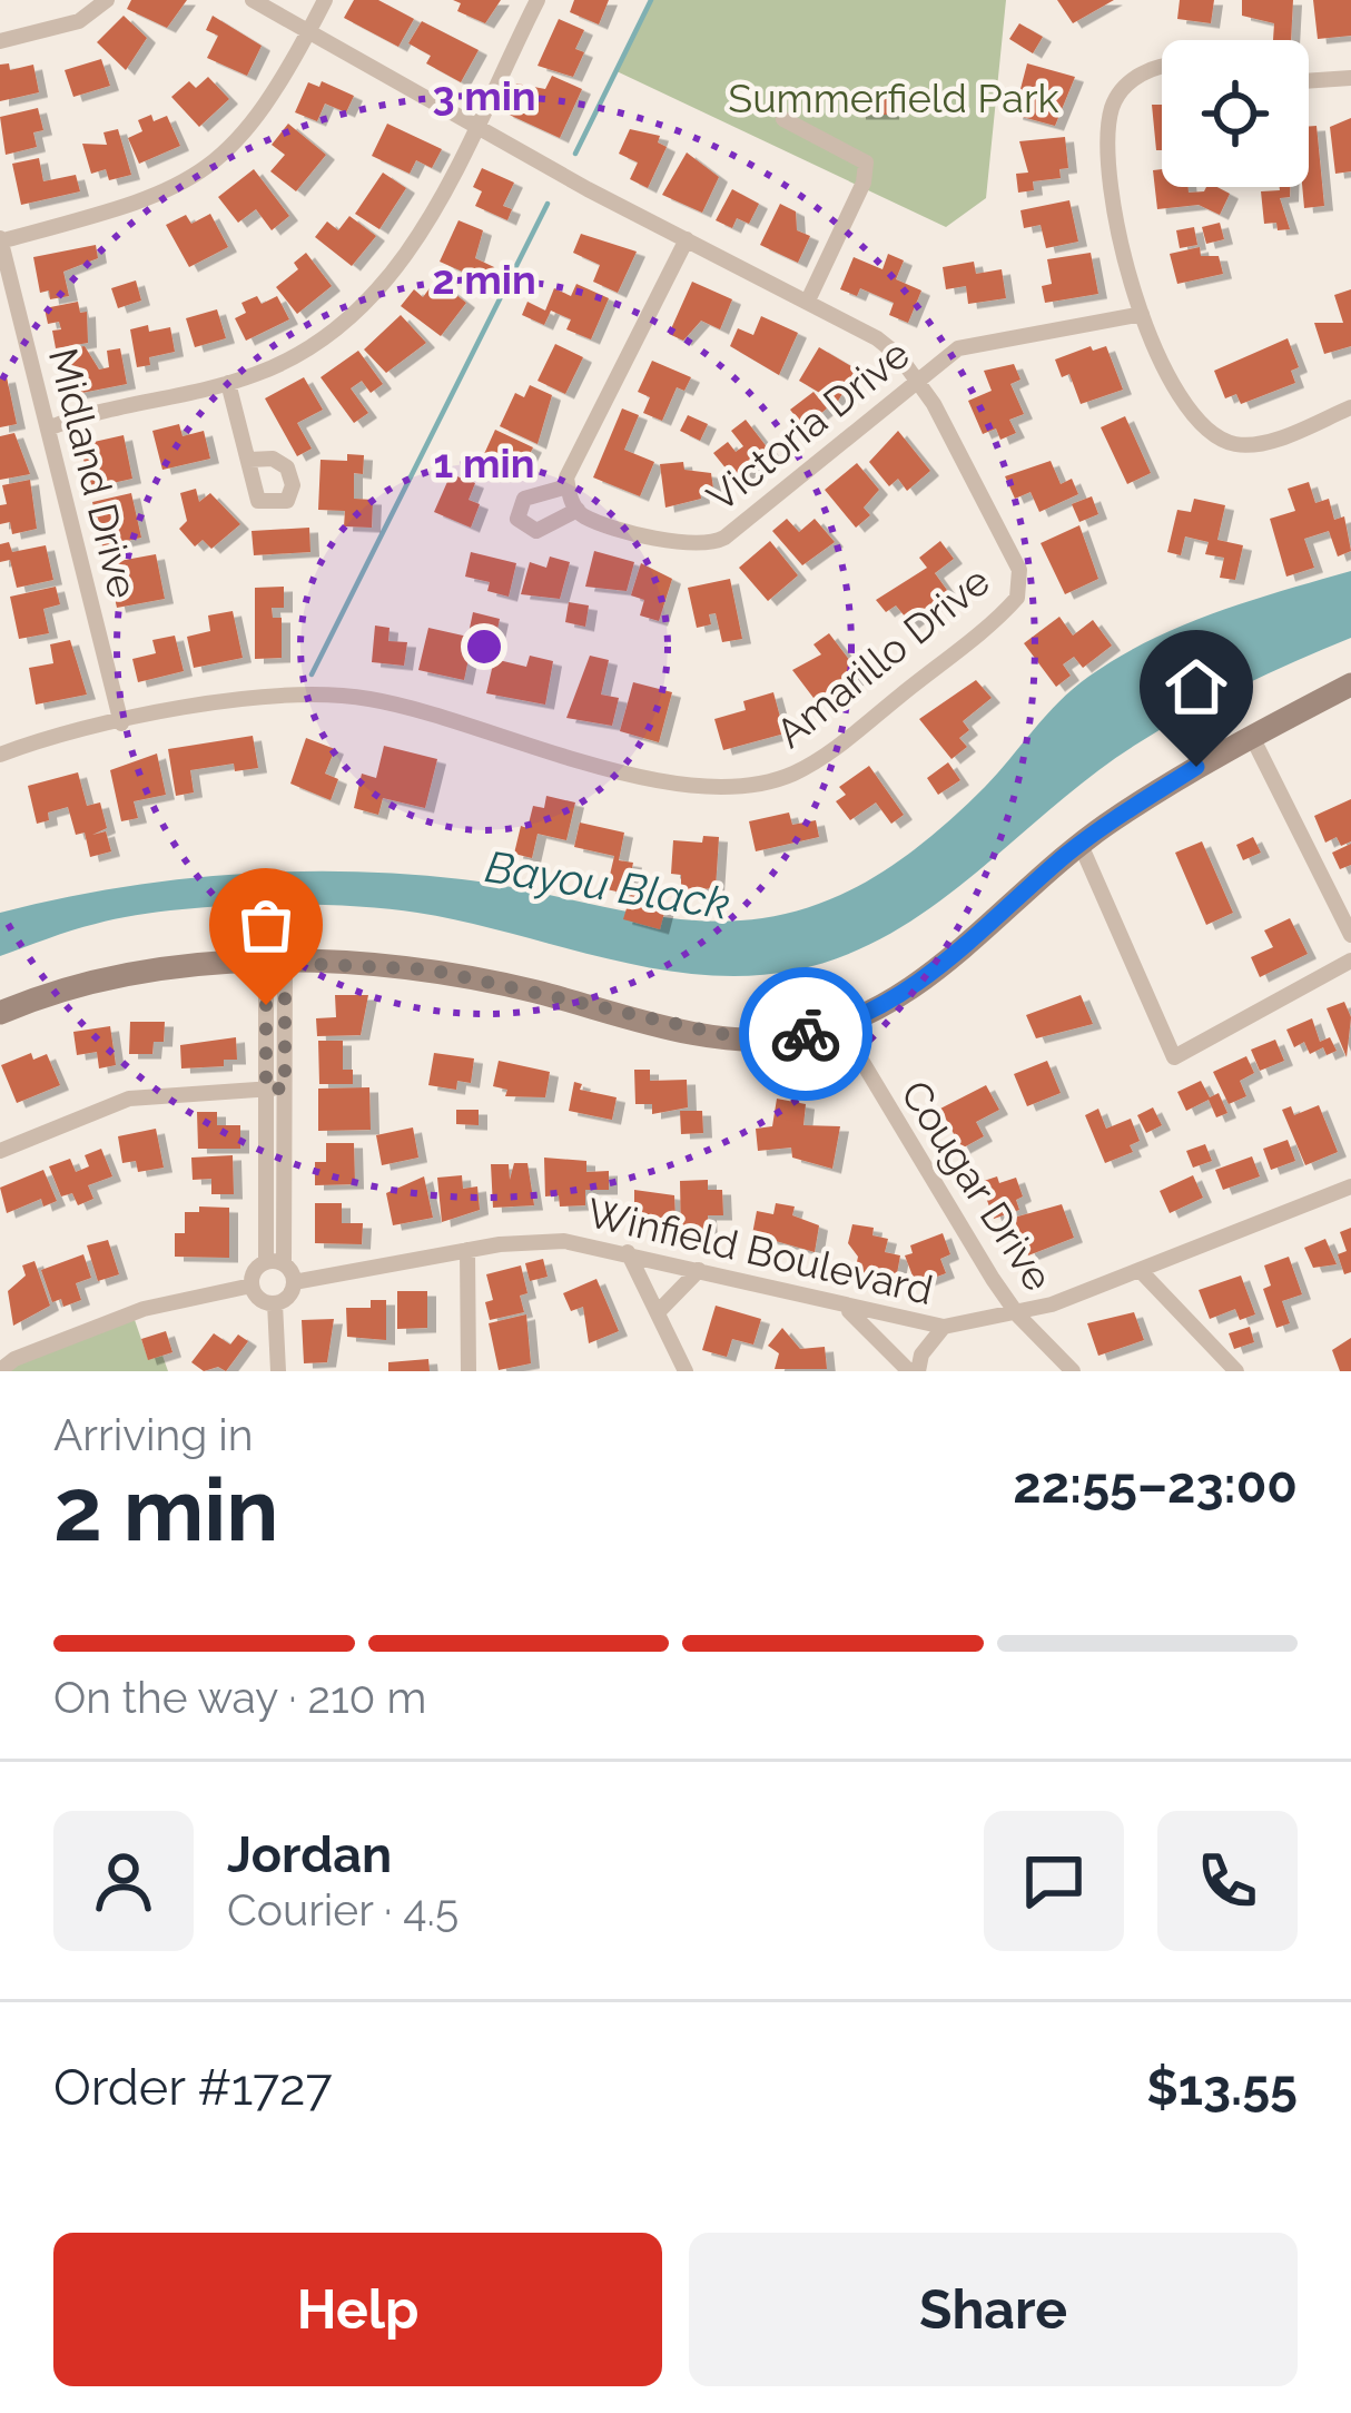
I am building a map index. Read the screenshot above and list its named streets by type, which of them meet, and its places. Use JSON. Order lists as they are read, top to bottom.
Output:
{
  "streets": {
    "street": [
      "Victoria Drive",
      "Midland Drive",
      "Amarillo Drive",
      "Cougar Drive",
      "Winfield Boulevard"
    ]
  },
  "crossings": [
    ["Victoria Drive", "Amarillo Drive"],
    ["Midland Drive", "Amarillo Drive"],
    ["Cougar Drive", "Winfield Boulevard"]
  ],
  "water": ["Bayou Black"],
  "parks": ["Summerfield Park"],
  "page": {
    "heading": ["2 min", "Arriving in", "22:55–23:00"],
    "panel": [
      "Jordan",
      "Courier · 4.5",
      "Order #1727",
      "$13.55"
    ],
    "bar": "On the way · 210 m",
    "buttons": ["Help", "Share"]
  },
  "rings": ["3 min", "2 min", "1 min"]
}
